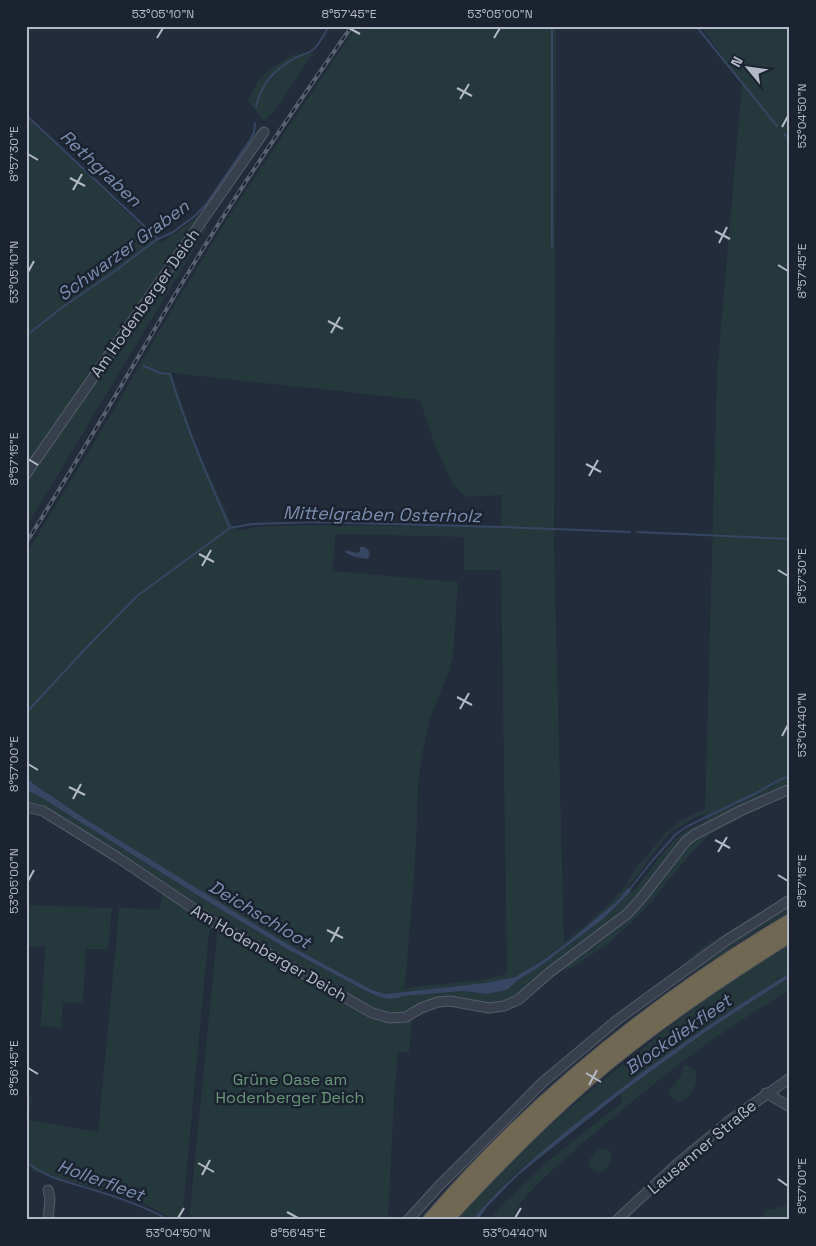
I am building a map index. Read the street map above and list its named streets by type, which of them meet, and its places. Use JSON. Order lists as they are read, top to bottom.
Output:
{
  "streets": {
    "street": ["Am Hodenberger Deich", "Lausanner Straße"]
  },
  "water": [
    "Rethgraben",
    "Schwarzer Graben",
    "Mittelgraben Osterholz",
    "Deichschloot",
    "Blockdiekfleet",
    "Hollerfleet"
  ],
  "parks": ["Grüne Oase am Hodenberger Deich"],
  "north": "top left",
  "coordinates": [
    "53°05'10\"N",
    "8°57'45\"E",
    "53°05'00\"N",
    "53°04'50\"N",
    "8°57'30\"E",
    "8°57'15\"E",
    "53°04'40\"N",
    "8°57'00\"E",
    "8°56'45\"E"
  ]
}
